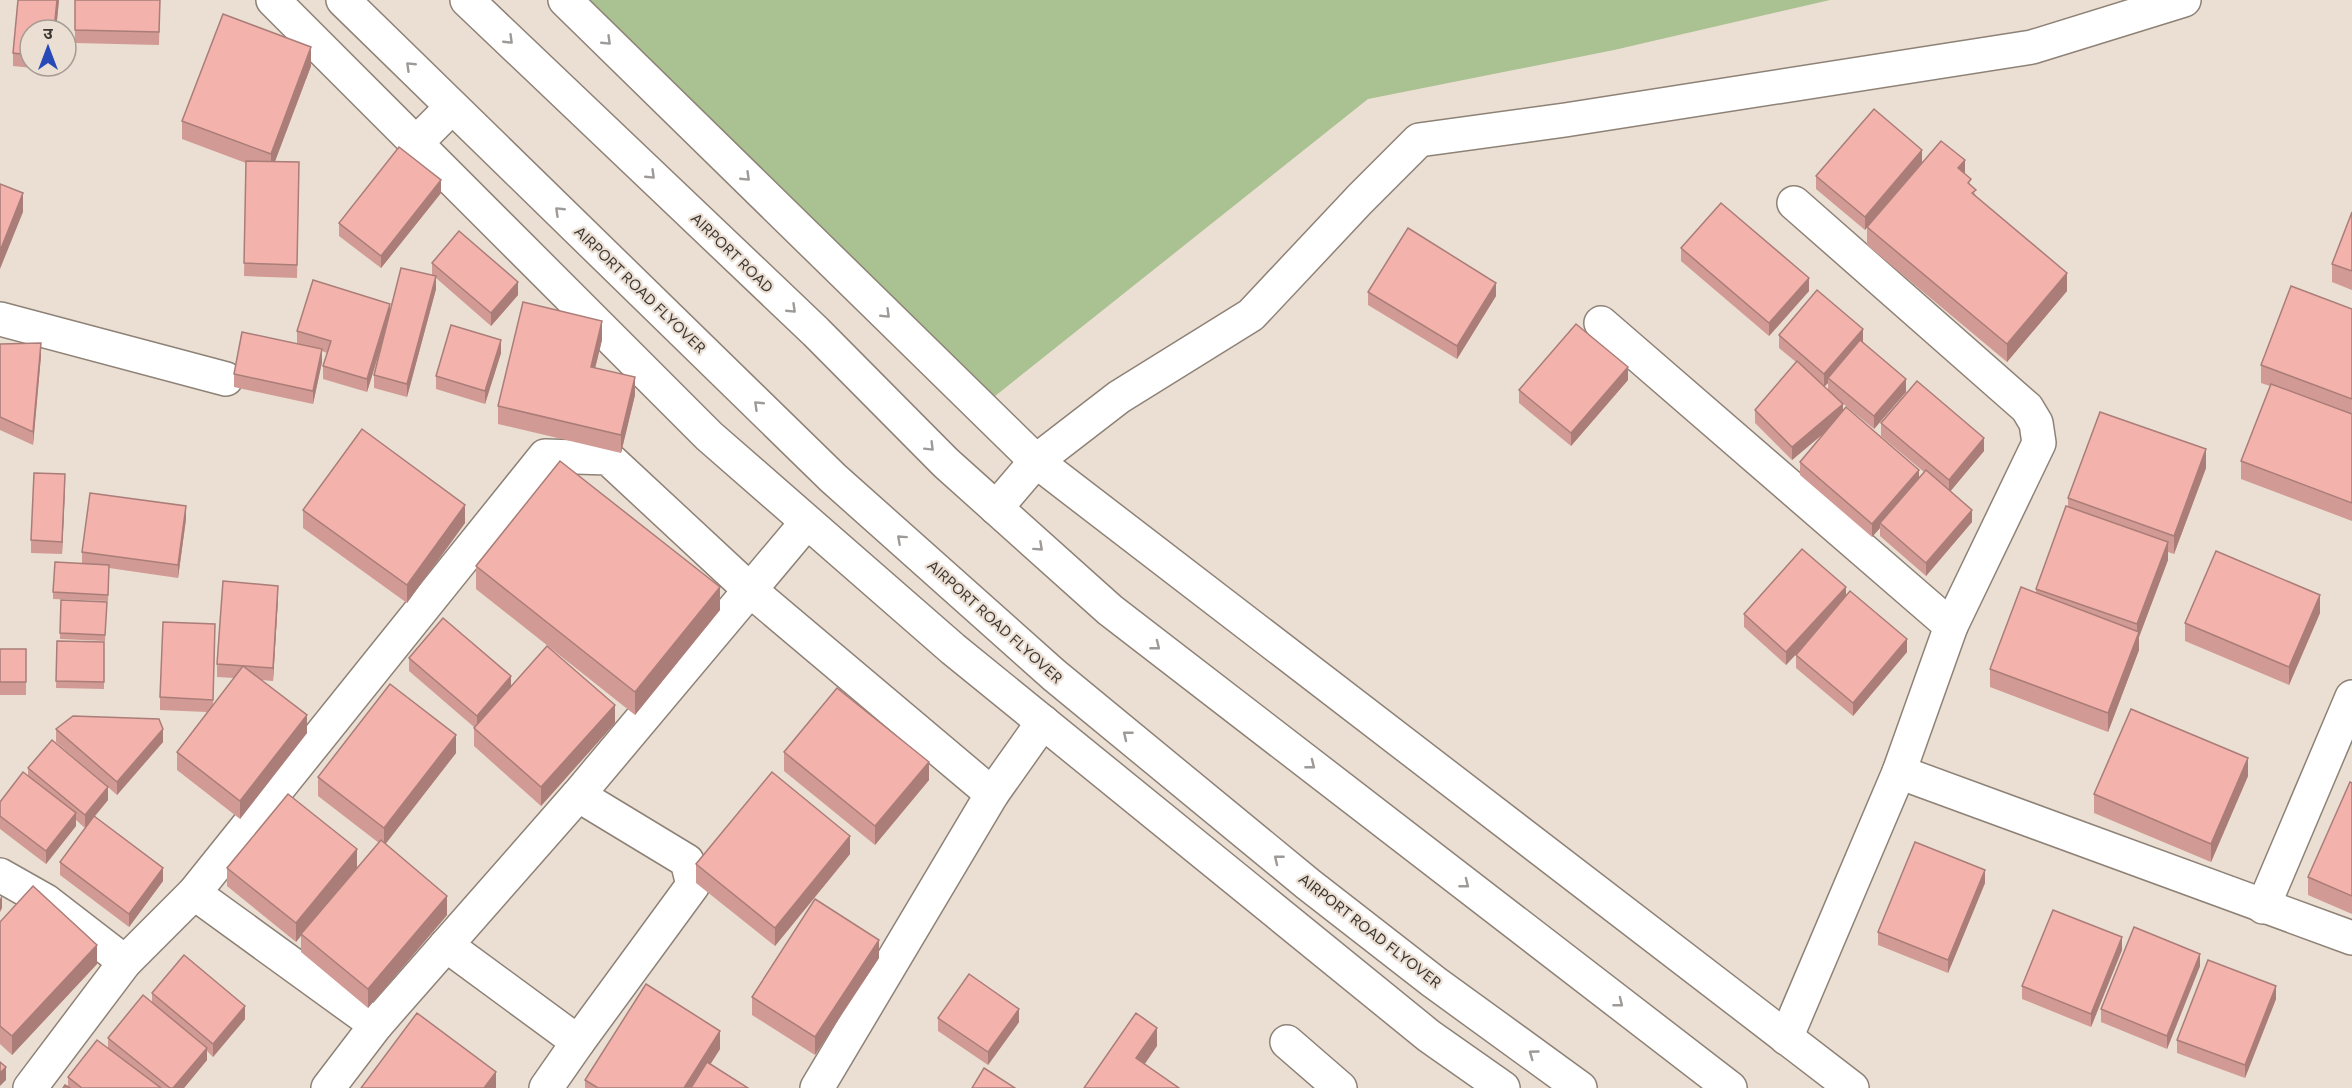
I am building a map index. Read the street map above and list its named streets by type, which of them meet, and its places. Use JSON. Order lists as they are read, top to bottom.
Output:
{
  "streets": {
    "street": ["AIRPORT ROAD", "AIRPORT ROAD FLYOVER"]
  },
  "north": "top"
}
